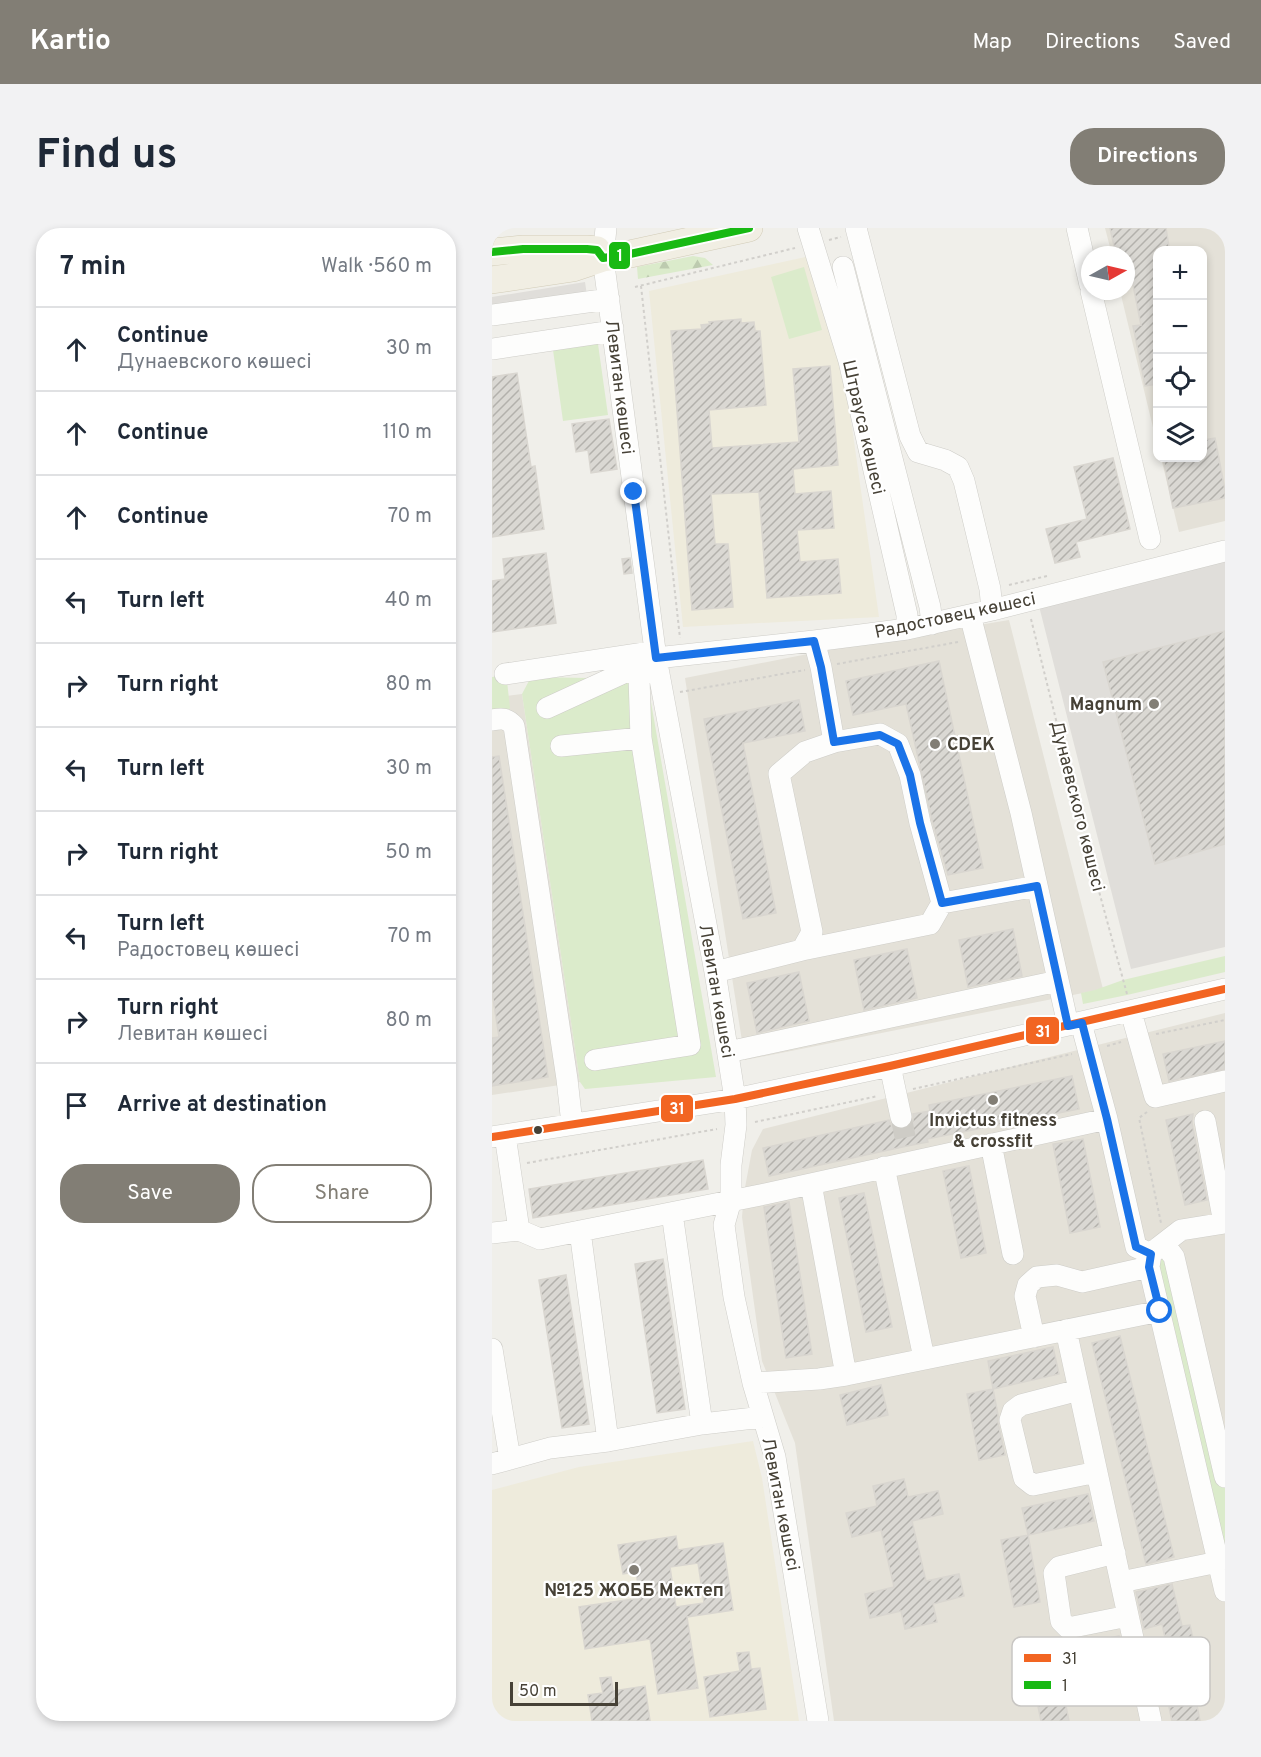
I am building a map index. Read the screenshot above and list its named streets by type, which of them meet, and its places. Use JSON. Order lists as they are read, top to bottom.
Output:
{
  "streets": {
    "street": ["Левитан көшесі", "Штрауса көшесі", "Радостовец көшесі"],
    "path": ["Дунаевского көшесі"]
  },
  "crossings": [
    ["Левитан көшесі", "Радостовец көшесі"],
    ["Штрауса көшесі", "Радостовец көшесі"],
    ["Радостовец көшесі", "Дунаевского көшесі"]
  ],
  "places": [
    "Magnum",
    "CDEK",
    "Invictus fitness & crossfit",
    "№125 ЖОББ Мектеп"
  ],
  "lines": ["transit line 1", "transit line 31"],
  "legend": ["31", "1"],
  "scale_bar": "50 m",
  "north": "right",
  "page": {
    "header": "Kartio",
    "nav": ["Map", "Directions", "Saved"],
    "buttons": [
      "Directions",
      ["Save", "Share"]
    ],
    "title": "Find us",
    "heading": ["7 min", "Walk · 560 m"],
    "map_buttons": ["+", "−"],
    "list": [
      ["Continue", "Дунаевского көшесі", "30 m"],
      ["Continue", "110 m"],
      ["Continue", "70 m"],
      ["Turn left", "40 m"],
      ["Turn right", "80 m"],
      ["Turn left", "30 m"],
      ["Turn right", "50 m"],
      ["Turn left", "Радостовец көшесі", "70 m"],
      ["Turn right", "Левитан көшесі", "80 m"],
      "Arrive at destination"
    ],
    "scale": "50 m"
  }
}
